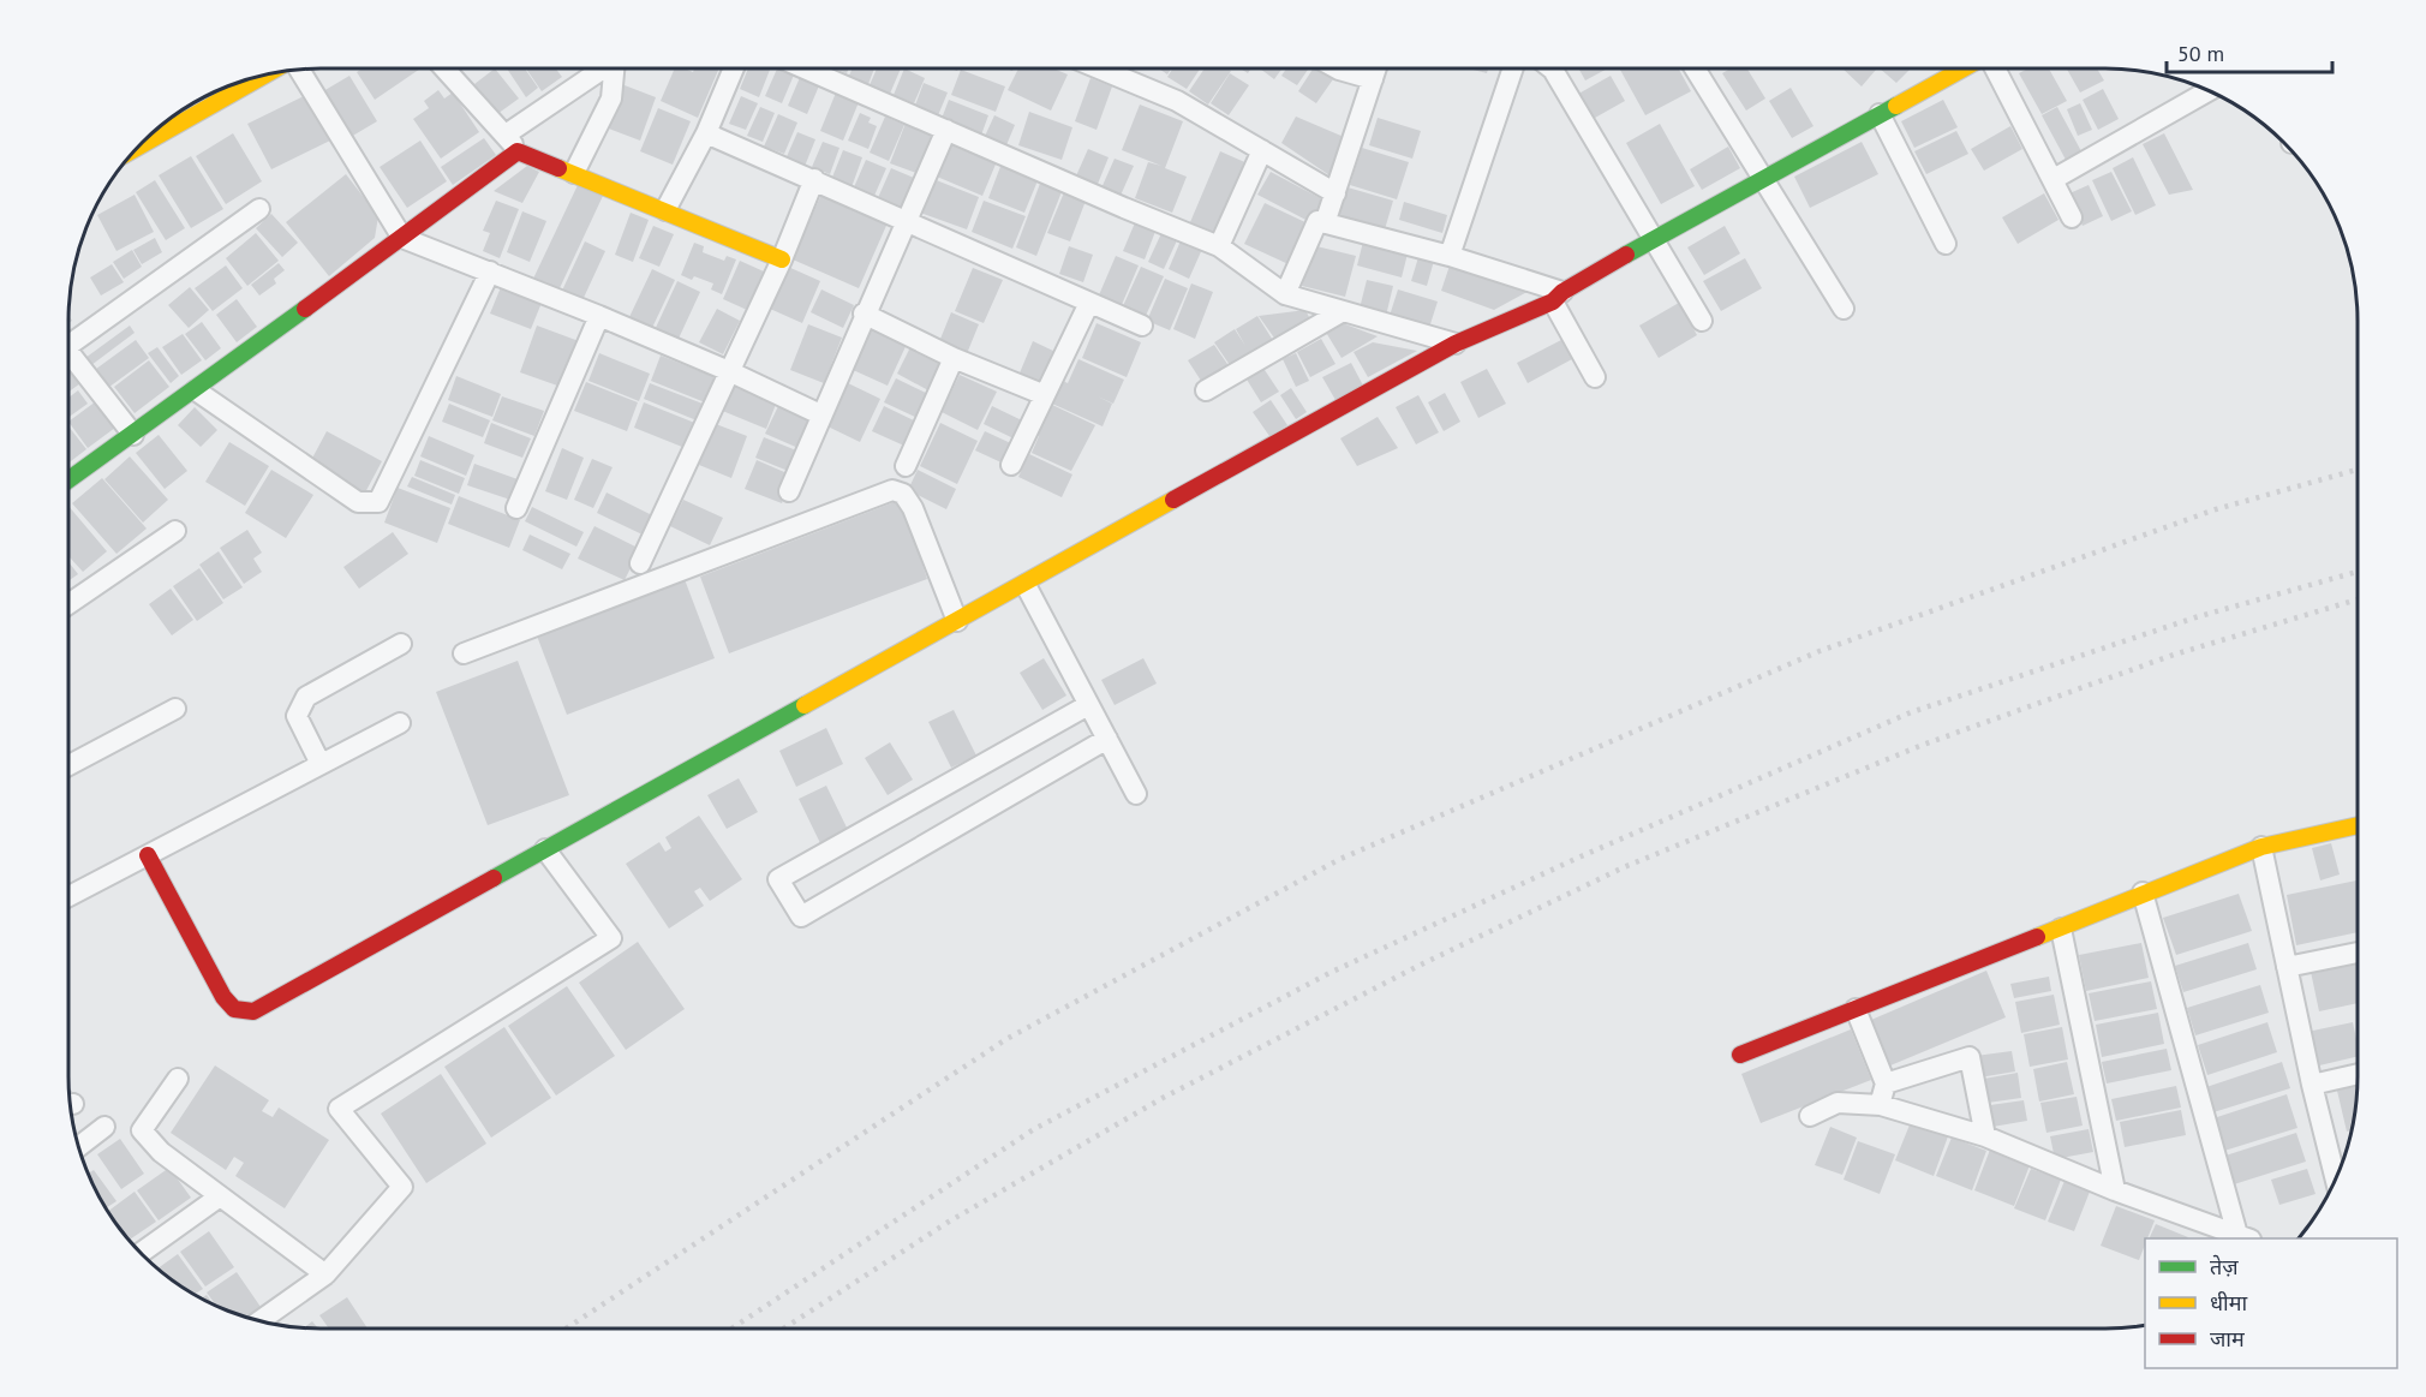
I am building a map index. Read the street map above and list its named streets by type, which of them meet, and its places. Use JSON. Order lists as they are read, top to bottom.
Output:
{
  "legend": ["तेज़", "धीमा", "जाम"],
  "scale_bar": "50 m"
}
